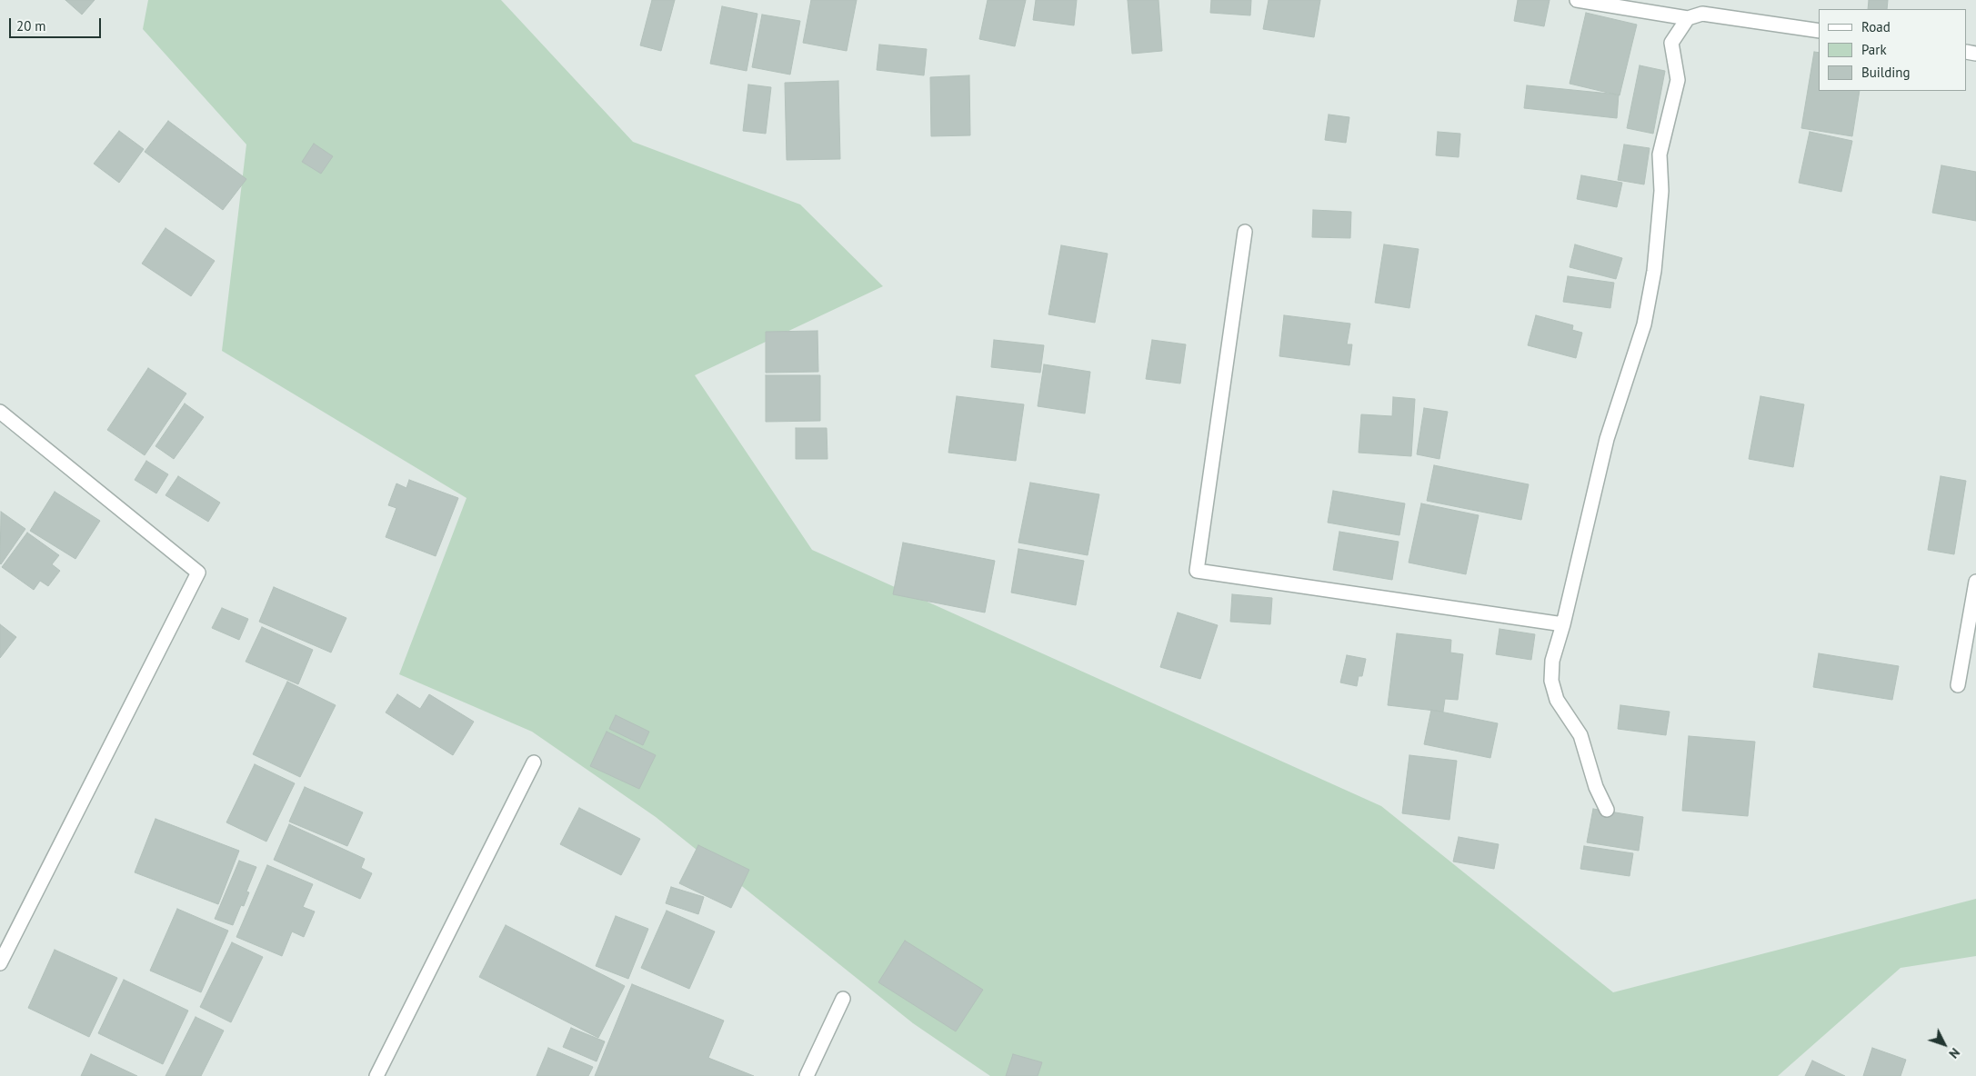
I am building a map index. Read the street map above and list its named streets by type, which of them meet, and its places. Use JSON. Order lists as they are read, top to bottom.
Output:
{
  "legend": ["Road", "Park", "Building"],
  "scale_bar": "20 m",
  "north": "bottom right"
}
